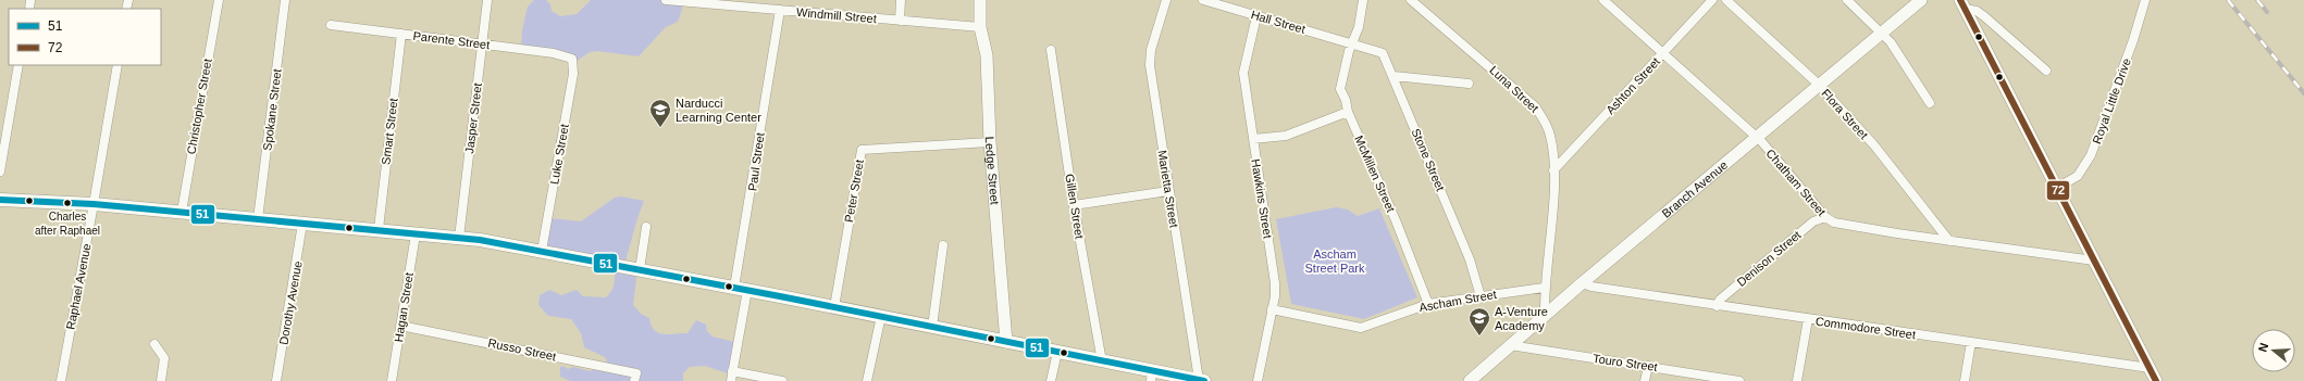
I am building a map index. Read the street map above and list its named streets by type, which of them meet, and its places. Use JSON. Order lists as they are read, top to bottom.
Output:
{
  "streets": {
    "main road": ["Ledge Street", "Branch Avenue"],
    "street": [
      "Windmill Street",
      "Hall Street",
      "Parente Street",
      "Ashton Street",
      "Luna Street",
      "Royal Little Drive",
      "Christopher Street",
      "Spokane Street",
      "Flora Street",
      "Jasper Street",
      "Smart Street",
      "Luke Street",
      "Stone Street",
      "Paul Street",
      "McMillen Street",
      "Chatham Street",
      "Marietta Street",
      "Peter Street",
      "Hawkins Street",
      "Gillen Street",
      "Denison Street",
      "Raphael Avenue",
      "Ascham Street",
      "Dorothy Avenue",
      "Hagan Street",
      "Commodore Street",
      "Russo Street",
      "Touro Street"
    ]
  },
  "crossings": [
    ["Windmill Street", "Paul Street"],
    ["Windmill Street", "Ledge Street"],
    ["Hall Street", "Stone Street"],
    ["Hall Street", "McMillen Street"],
    ["Hall Street", "Hawkins Street"],
    ["Parente Street", "Jasper Street"],
    ["Parente Street", "Smart Street"],
    ["Parente Street", "Luke Street"],
    ["Ashton Street", "Luna Street"],
    ["Ashton Street", "Chatham Street"],
    ["Luna Street", "Branch Avenue"],
    ["Luna Street", "Ascham Street"],
    ["Flora Street", "Chatham Street"],
    ["Flora Street", "Branch Avenue"],
    ["Stone Street", "McMillen Street"],
    ["Stone Street", "Ascham Street"],
    ["Ledge Street", "Peter Street"],
    ["McMillen Street", "Ascham Street"],
    ["Chatham Street", "Branch Avenue"],
    ["Chatham Street", "Denison Street"],
    ["Branch Avenue", "Commodore Street"],
    ["Branch Avenue", "Touro Street"],
    ["Hawkins Street", "Ascham Street"],
    ["Denison Street", "Commodore Street"],
    ["Hagan Street", "Russo Street"]
  ],
  "parks": ["Ascham Street Park"],
  "places": {
    "school or university": ["Narducci Learning Center", "A-Venture Academy"],
    "other": ["Charles after Raphael"]
  },
  "lines": ["transit line 72", "transit line 51"],
  "legend": ["51", "72"],
  "north": "left"
}
